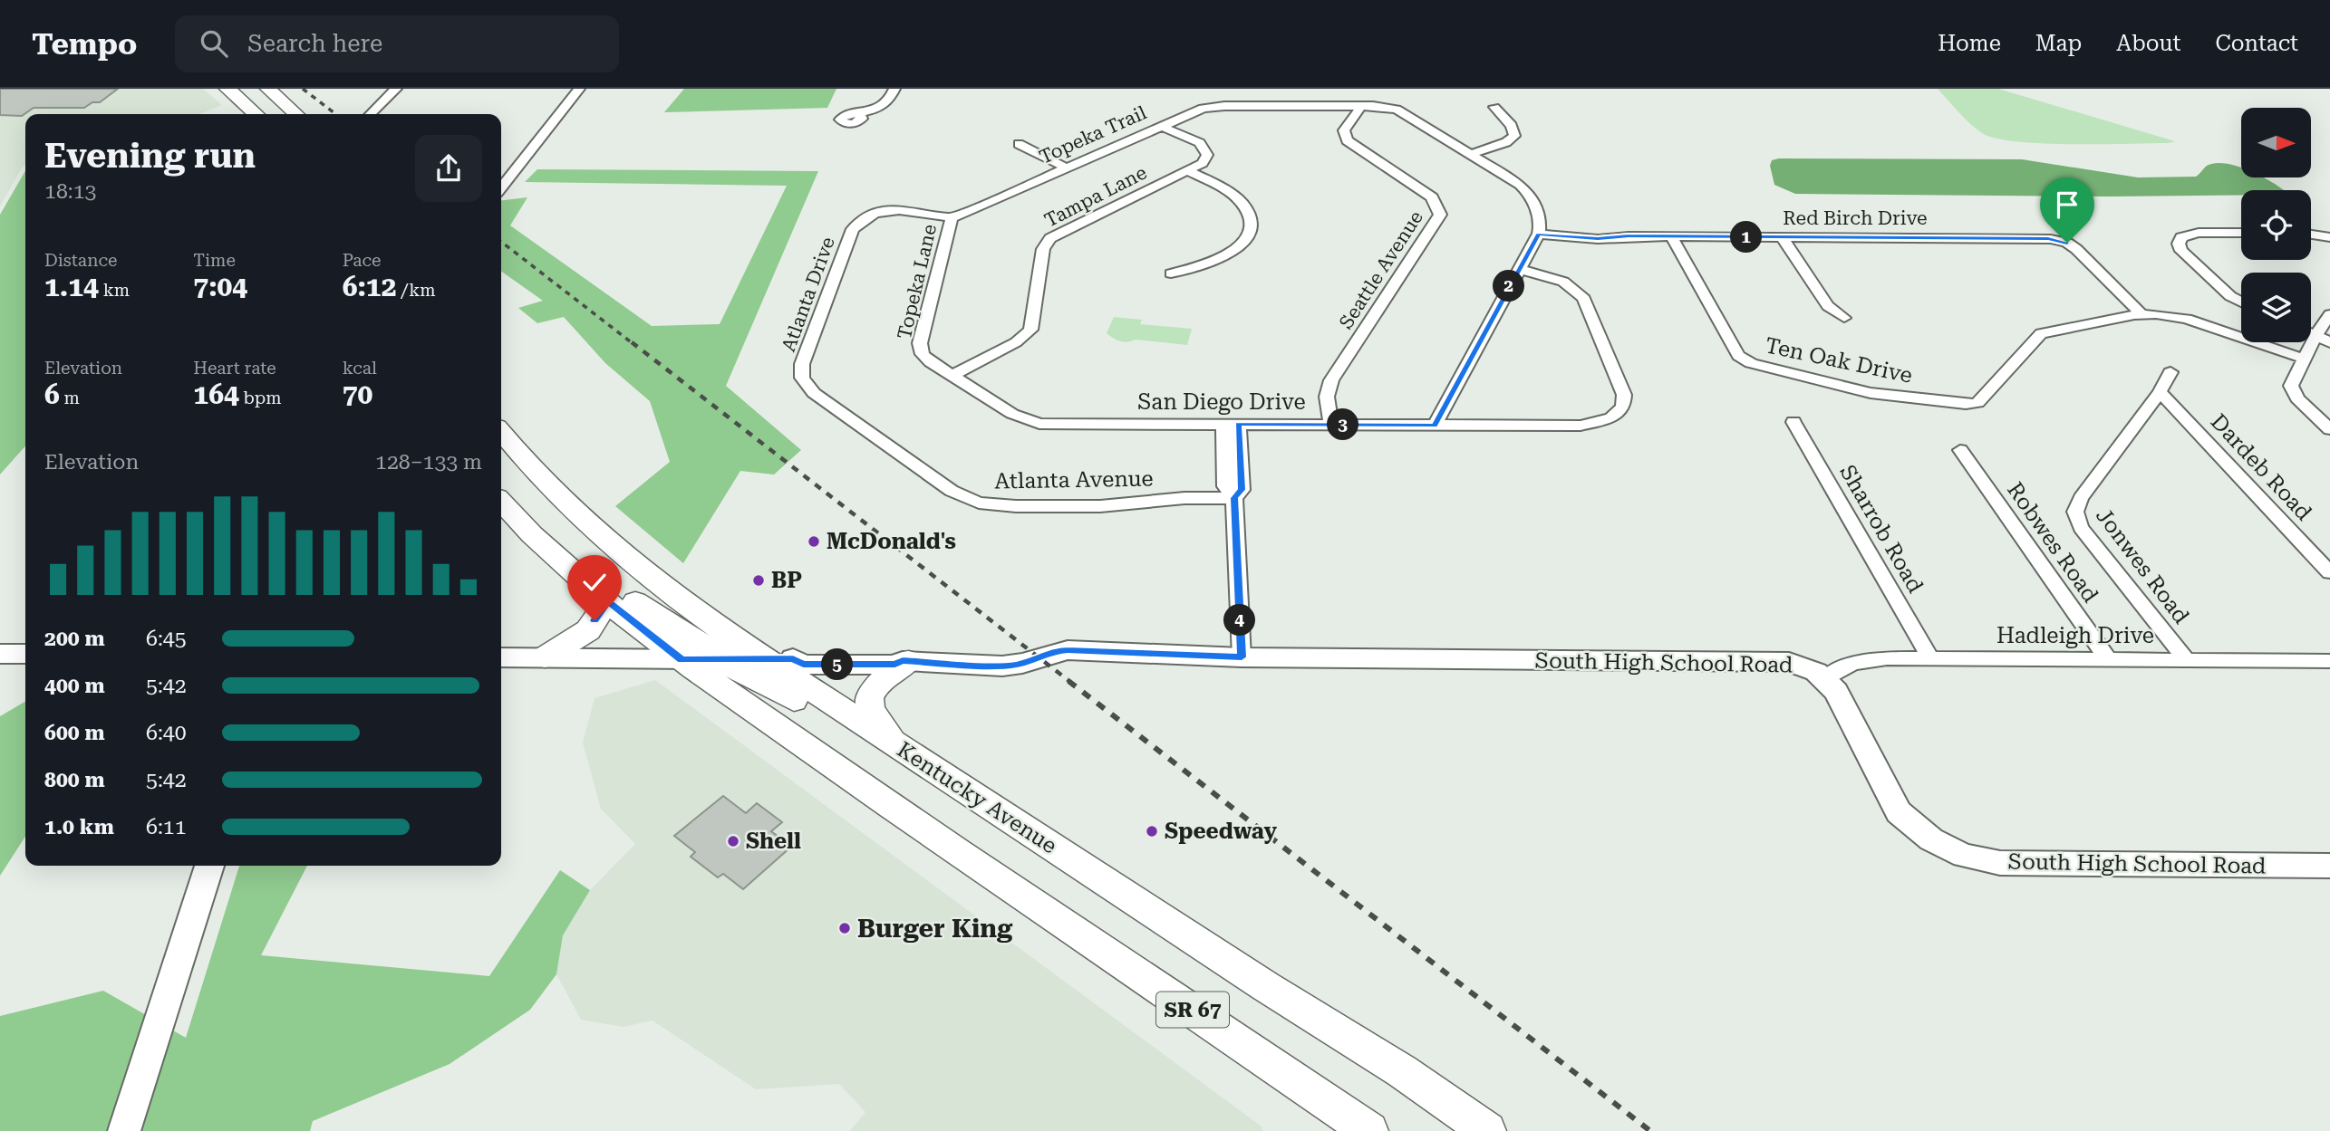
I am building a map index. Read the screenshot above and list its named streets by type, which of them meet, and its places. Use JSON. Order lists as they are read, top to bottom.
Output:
{
  "streets": {
    "main road": ["Kentucky Avenue", "SR 67"],
    "street": [
      "Topeka Trail",
      "Tampa Lane",
      "Red Birch Drive",
      "Seattle Avenue",
      "Topeka Lane",
      "Atlanta Drive",
      "Ten Oak Drive",
      "San Diego Drive",
      "Dardeb Road",
      "Atlanta Avenue",
      "Sharrob Road",
      "Robwes Road",
      "Jonwes Road",
      "Hadleigh Drive",
      "South High School Road"
    ]
  },
  "crossings": [
    ["Topeka Trail", "Seattle Avenue"],
    ["Topeka Trail", "Topeka Lane"],
    ["Topeka Trail", "Atlanta Drive"],
    ["Tampa Lane", "Topeka Lane"],
    ["Tampa Lane", "San Diego Drive"],
    ["Red Birch Drive", "Ten Oak Drive"],
    ["Seattle Avenue", "San Diego Drive"],
    ["Topeka Lane", "Atlanta Drive"],
    ["Topeka Lane", "San Diego Drive"],
    ["Atlanta Drive", "Atlanta Avenue"],
    ["Dardeb Road", "Jonwes Road"],
    ["Sharrob Road", "Hadleigh Drive"],
    ["Robwes Road", "Hadleigh Drive"],
    ["Jonwes Road", "Hadleigh Drive"],
    ["Hadleigh Drive", "South High School Road"],
    ["South High School Road", "Kentucky Avenue"],
    ["South High School Road", "SR 67"]
  ],
  "places": [
    "McDonald's",
    "BP",
    "Speedway",
    "Shell",
    "Burger King"
  ],
  "north": "right",
  "page": {
    "header": "Tempo",
    "search": "Search here",
    "nav": [
      "Home",
      "Map",
      "About",
      "Contact"
    ],
    "heading": ["Evening run", "18:13"],
    "pins": [
      "1",
      "2",
      "3",
      "4",
      "5"
    ],
    "stats": [
      ["Distance", "1.14 km"],
      ["Time", "7:04"],
      ["Pace", "6:12 /km"],
      ["Elevation", "6 m"],
      ["Heart rate", "164 bpm"],
      ["kcal", "70"]
    ],
    "chart": ["Elevation", "128–133 m"],
    "list": [
      {
        "name": "200 m",
        "note": "6:45"
      },
      {
        "name": "400 m",
        "note": "5:42"
      },
      {
        "name": "600 m",
        "note": "6:40"
      },
      {
        "name": "800 m",
        "note": "5:42"
      },
      {
        "name": "1.0 km",
        "note": "6:11"
      }
    ]
  }
}
